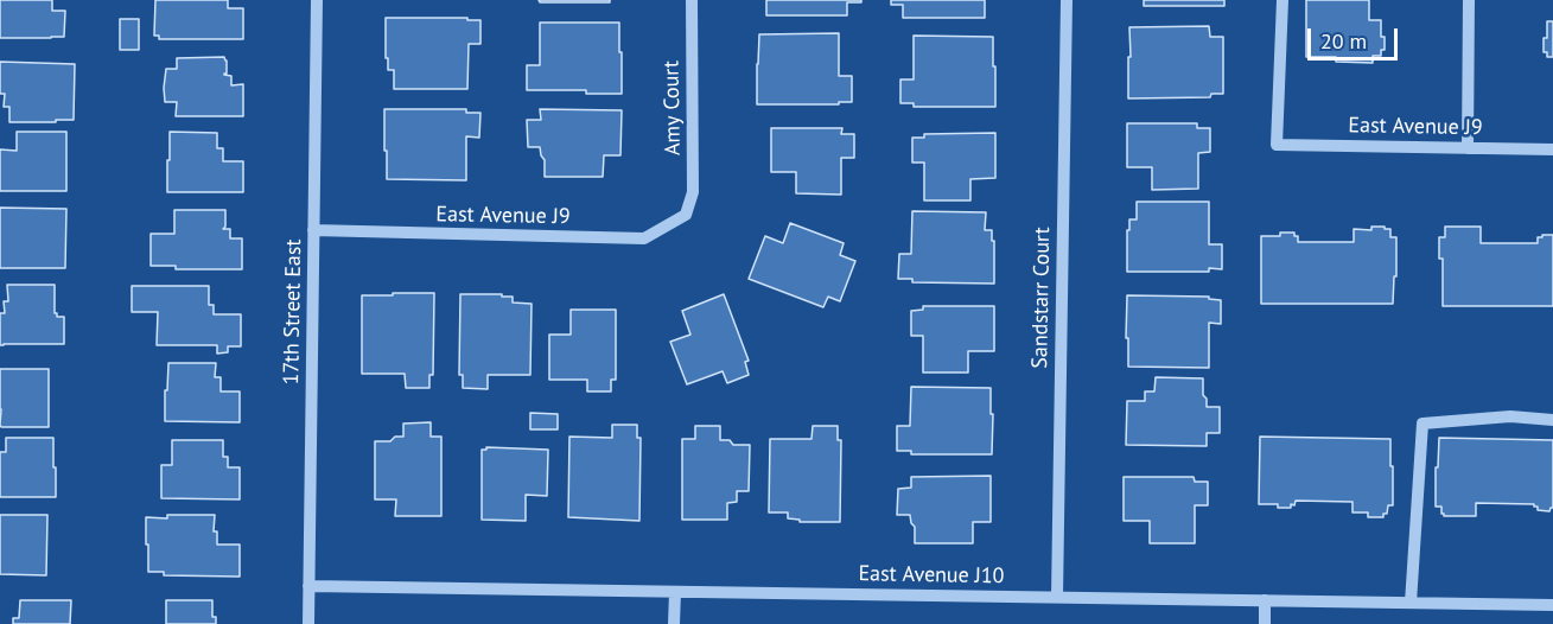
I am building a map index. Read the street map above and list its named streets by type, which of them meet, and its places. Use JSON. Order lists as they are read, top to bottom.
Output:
{
  "streets": {
    "street": [
      "Amy Court",
      "East Avenue J9",
      "Sandstarr Court",
      "17th Street East",
      "East Avenue J10"
    ]
  },
  "crossings": [
    ["Amy Court", "East Avenue J9"],
    ["East Avenue J9", "17th Street East"],
    ["Sandstarr Court", "East Avenue J10"],
    ["17th Street East", "East Avenue J10"]
  ],
  "scale_bar": "20 m"
}
